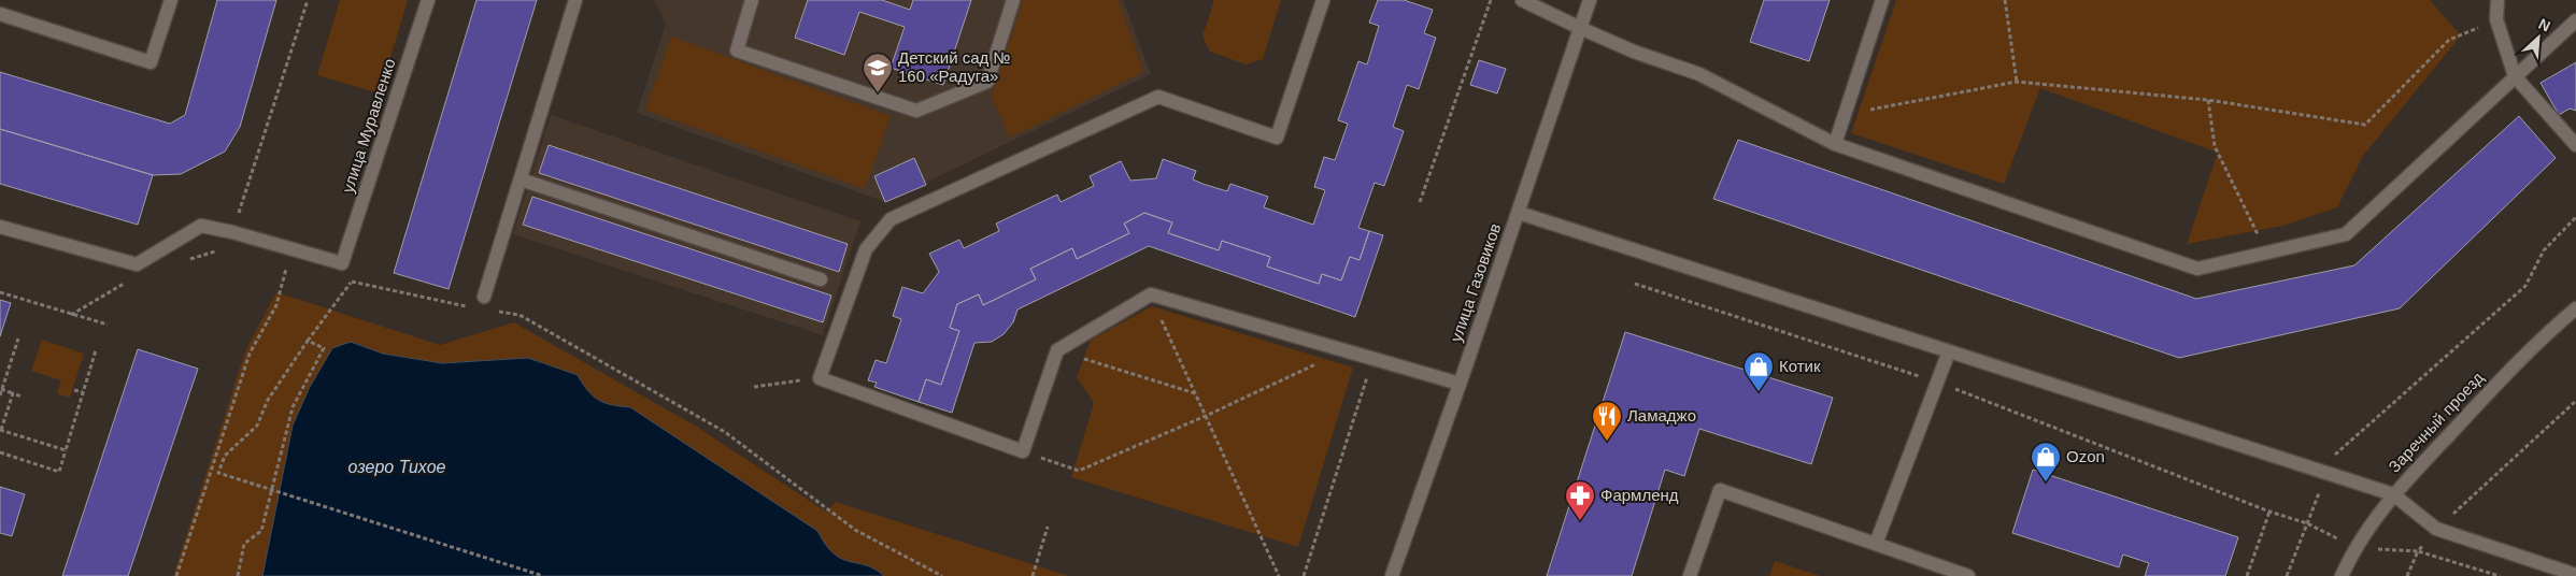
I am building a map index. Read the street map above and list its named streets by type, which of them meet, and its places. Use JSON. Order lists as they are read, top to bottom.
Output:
{
  "streets": {
    "street": ["улица Муравленко", "улица Газовиков", "Заречный проезд"]
  },
  "water": ["озеро Тихое"],
  "places": {
    "school or university": ["Детский сад № 160 «Радуга»"],
    "shop": ["Котик", "Ozon"],
    "restaurant": ["Ламаджо"],
    "pharmacy": ["Фармленд"]
  },
  "north": "top right"
}
